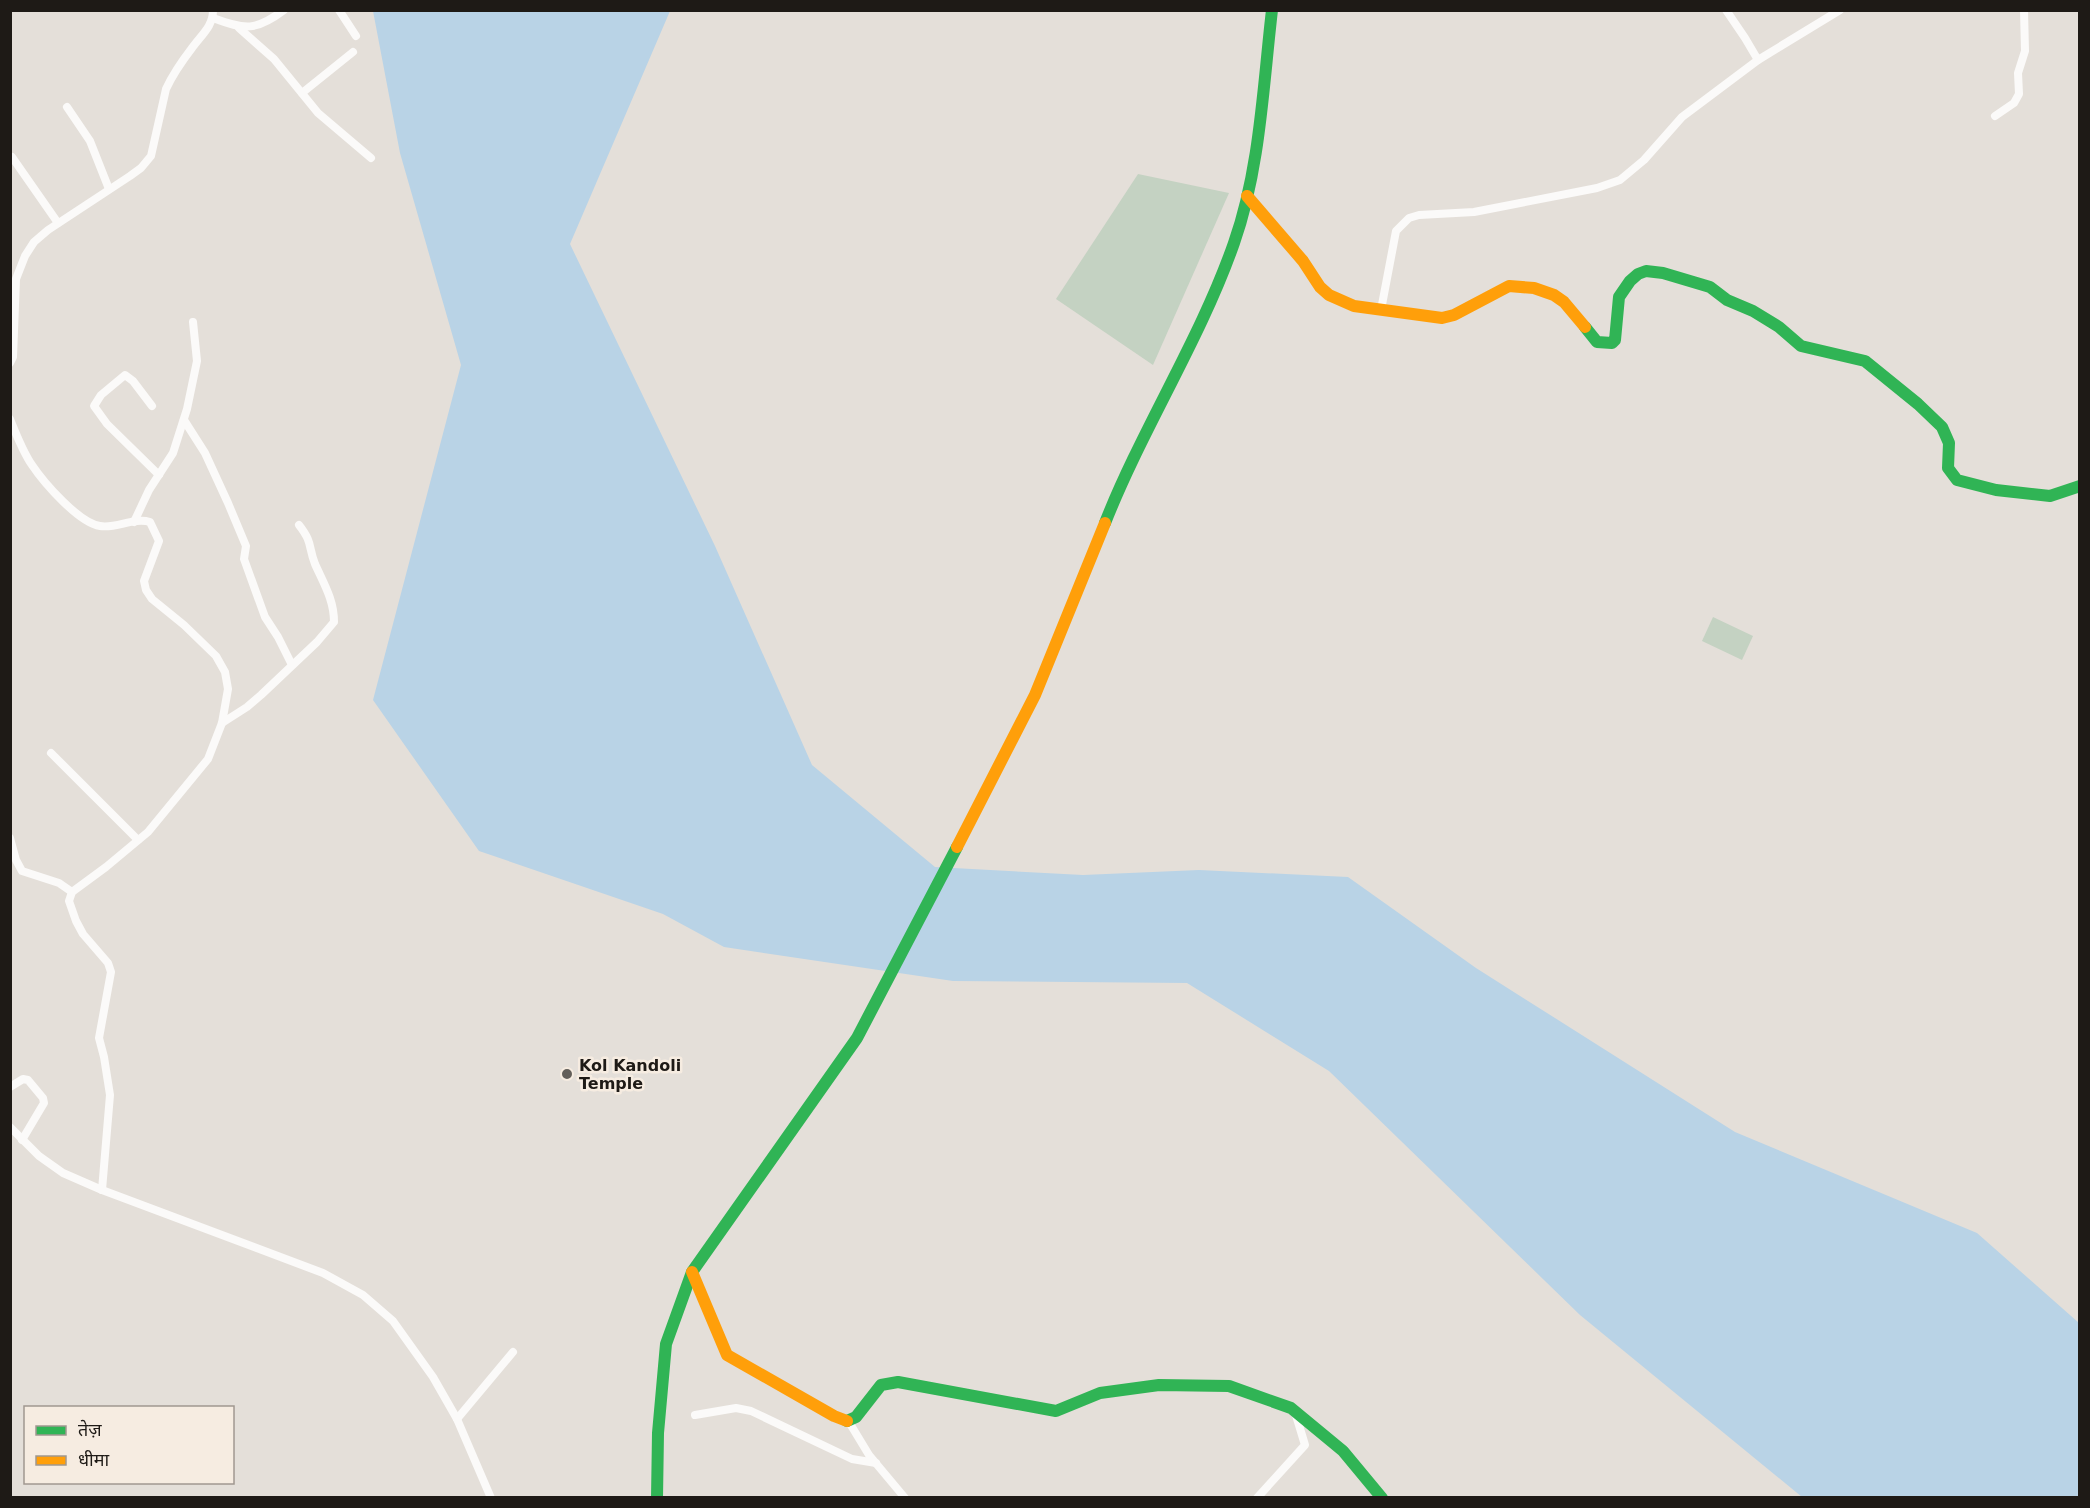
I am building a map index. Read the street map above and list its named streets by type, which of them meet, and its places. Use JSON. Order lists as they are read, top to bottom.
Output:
{
  "places": ["Kol Kandoli Temple"],
  "legend": ["तेज़", "धीमा"]
}
